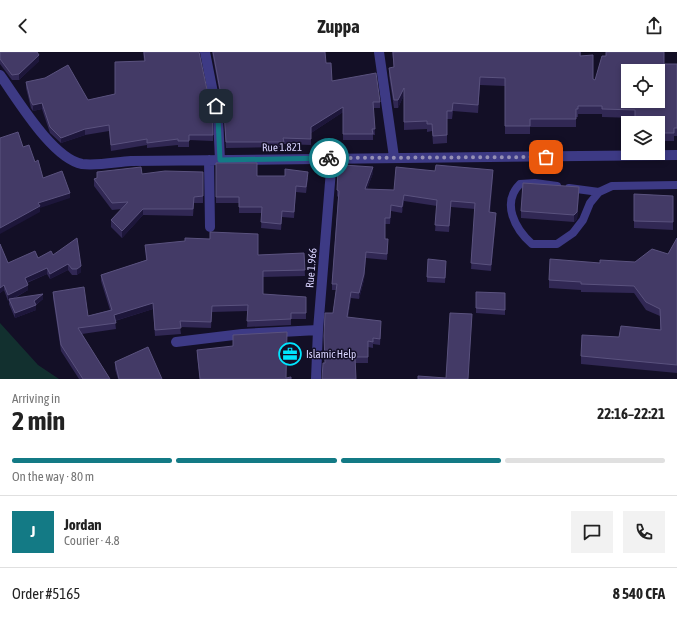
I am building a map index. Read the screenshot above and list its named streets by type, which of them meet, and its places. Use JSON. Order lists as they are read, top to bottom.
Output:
{
  "streets": {
    "street": ["Rue 1.821", "Rue 1.966"]
  },
  "crossings": [
    ["Rue 1.821", "Rue 1.966"]
  ],
  "places": {
    "office": ["Islamic Help"]
  },
  "page": {
    "header": "Zuppa",
    "heading": ["2 min", "Arriving in", "22:16–22:21"],
    "panel": [
      "Jordan",
      "Courier · 4.8",
      "Order #5165",
      "8 540 CFA"
    ],
    "bar": "On the way · 80 m",
    "round": "J"
  }
}
